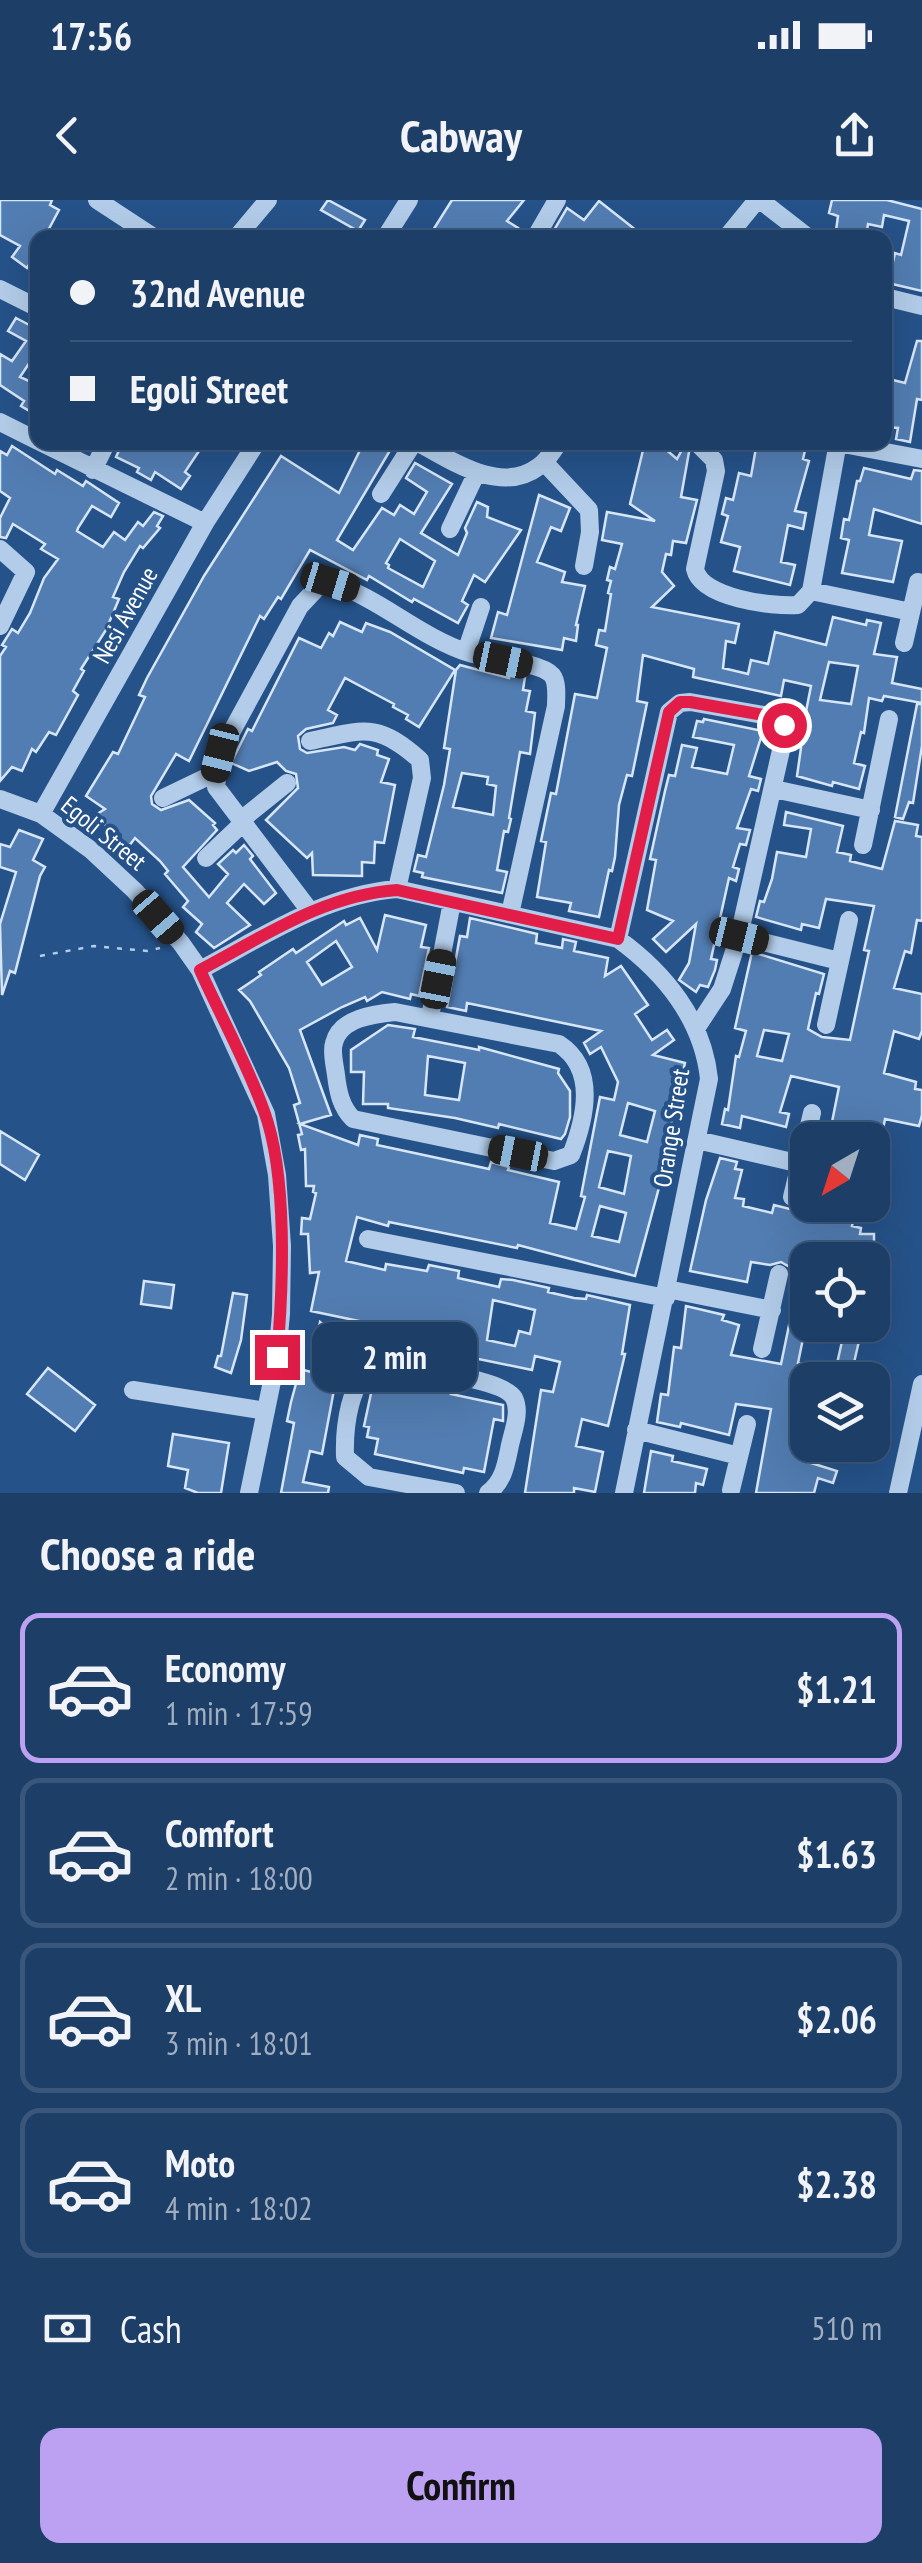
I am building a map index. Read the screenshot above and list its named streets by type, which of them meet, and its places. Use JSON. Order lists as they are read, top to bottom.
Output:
{
  "streets": {
    "street": ["Nesi Avenue", "Egoli Street", "Orange Street"]
  },
  "crossings": [
    ["Nesi Avenue", "Egoli Street"],
    ["Egoli Street", "Orange Street"]
  ],
  "north": "bottom left",
  "page": {
    "status": "17:56",
    "header": "Cabway",
    "banner": ["32nd Avenue", "Egoli Street"],
    "bubble": "2 min",
    "heading": "Choose a ride",
    "list": [
      {
        "name": "Economy",
        "note": "1 min · 17:59",
        "value": "$1.21"
      },
      {
        "name": "Comfort",
        "note": "2 min · 18:00",
        "value": "$1.63"
      },
      {
        "name": "XL",
        "note": "3 min · 18:01",
        "value": "$2.06"
      },
      {
        "name": "Moto",
        "note": "4 min · 18:02",
        "value": "$2.38"
      }
    ],
    "pay": ["Cash", "510 m"],
    "buttons": "Confirm"
  }
}
